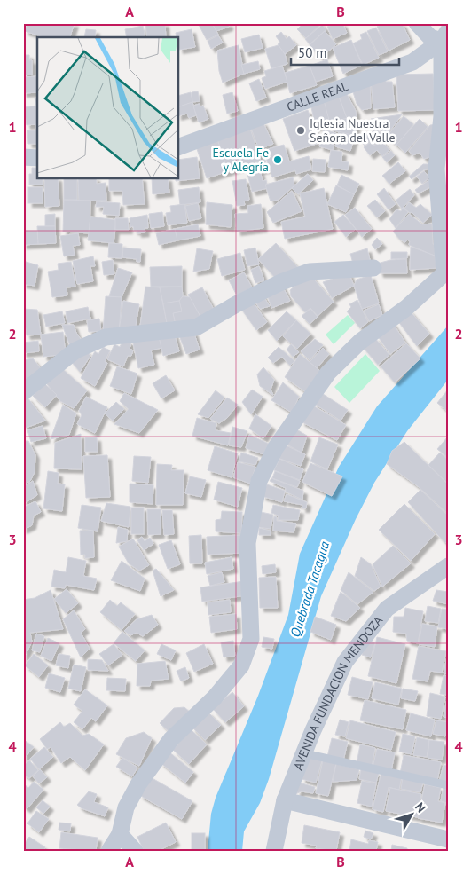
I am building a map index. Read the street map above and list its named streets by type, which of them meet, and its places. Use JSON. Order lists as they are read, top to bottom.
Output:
{
  "streets": {
    "street": ["CALLE REAL", "AVENIDA FUNDACIÓN MENDOZA"]
  },
  "water": ["Quebrada Tacagua"],
  "places": ["Iglesia Nuestra Señora del Valle", "Escuela Fe y Alegría"],
  "scale_bar": "50 m",
  "north": "top right",
  "grid": {
    "columns": ["A", "B"],
    "rows": [
      "1",
      "2",
      "3",
      "4"
    ]
  }
}
